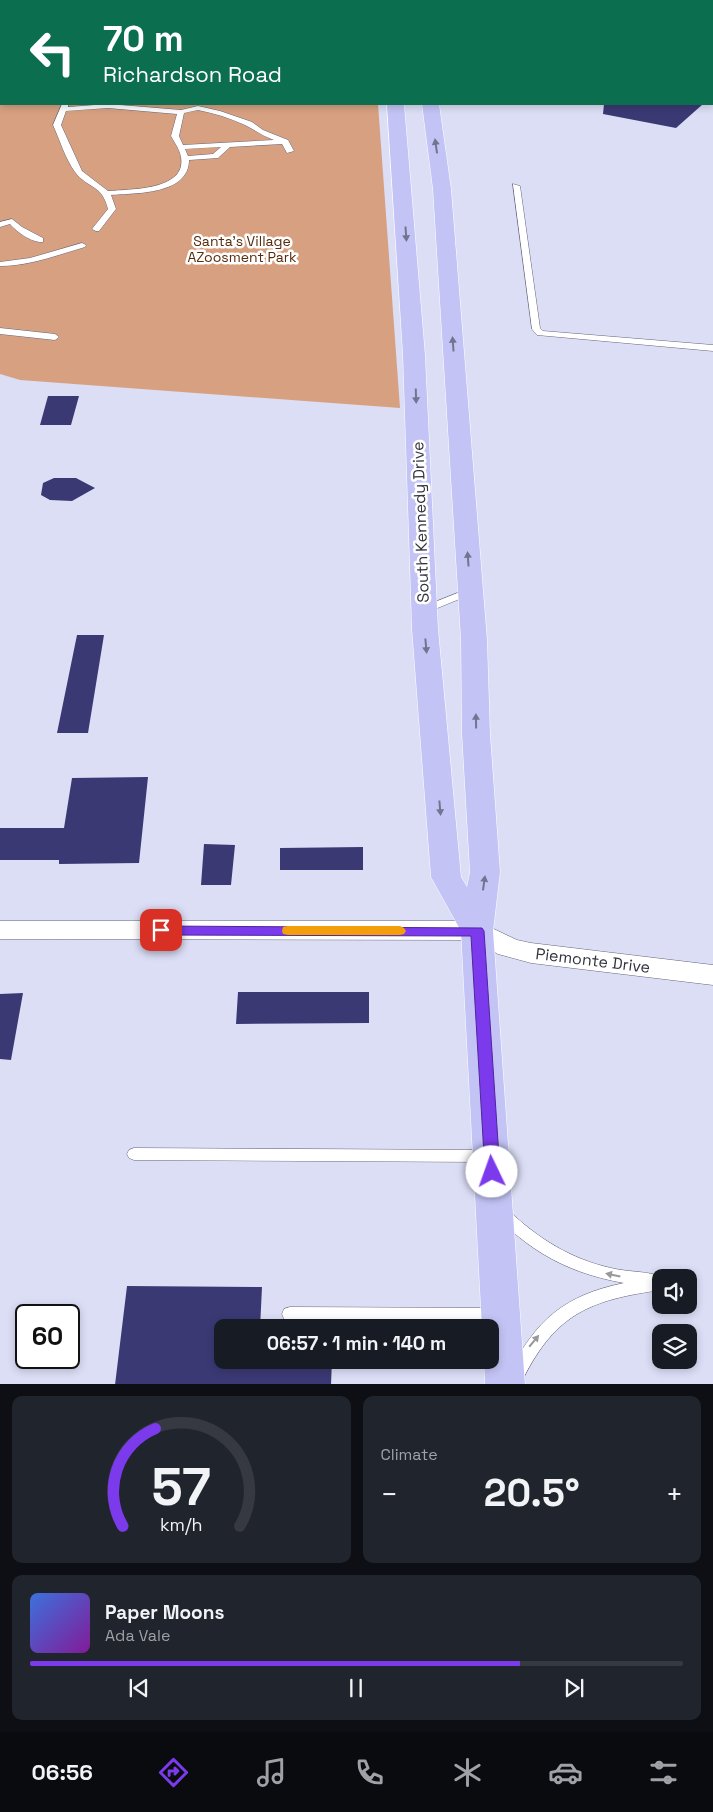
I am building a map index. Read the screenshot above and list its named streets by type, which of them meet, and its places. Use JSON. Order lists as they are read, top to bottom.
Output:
{
  "streets": {
    "main road": ["South Kennedy Drive"],
    "street": ["Piemonte Drive"]
  },
  "crossings": [
    ["South Kennedy Drive", "Piemonte Drive"]
  ],
  "parks": ["Santa's Village AZoosment Park"],
  "page": {
    "turn": ["70 m", "Richardson Road"],
    "limit": "60",
    "trip": "06:57 · 1 min · 140 m",
    "tile": "Climate",
    "heat": ["−", "20.5°", "+"],
    "song": ["Paper Moons", "Ada Vale"],
    "tabs": "06:56",
    "gauge": ["57", "km/h"]
  }
}
